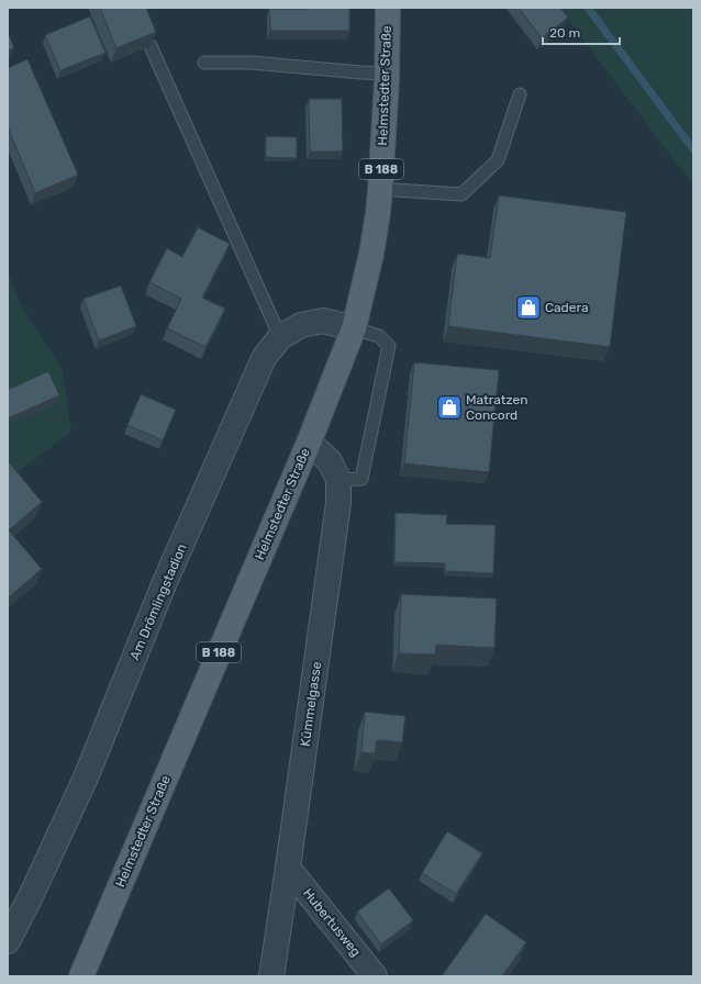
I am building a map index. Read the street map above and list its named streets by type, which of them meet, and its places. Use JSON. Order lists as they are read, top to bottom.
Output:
{
  "streets": {
    "main road": ["Helmstedter Straße", "B 188"],
    "street": ["Am Drömlingstadion", "Kümmelgasse", "Hubertusweg"]
  },
  "crossings": [
    ["Helmstedter Straße", "Am Drömlingstadion"],
    ["Helmstedter Straße", "Kümmelgasse"],
    ["Kümmelgasse", "Hubertusweg"]
  ],
  "places": {
    "shop": ["Cadera", "Matratzen Concord"]
  },
  "scale_bar": "20 m"
}
